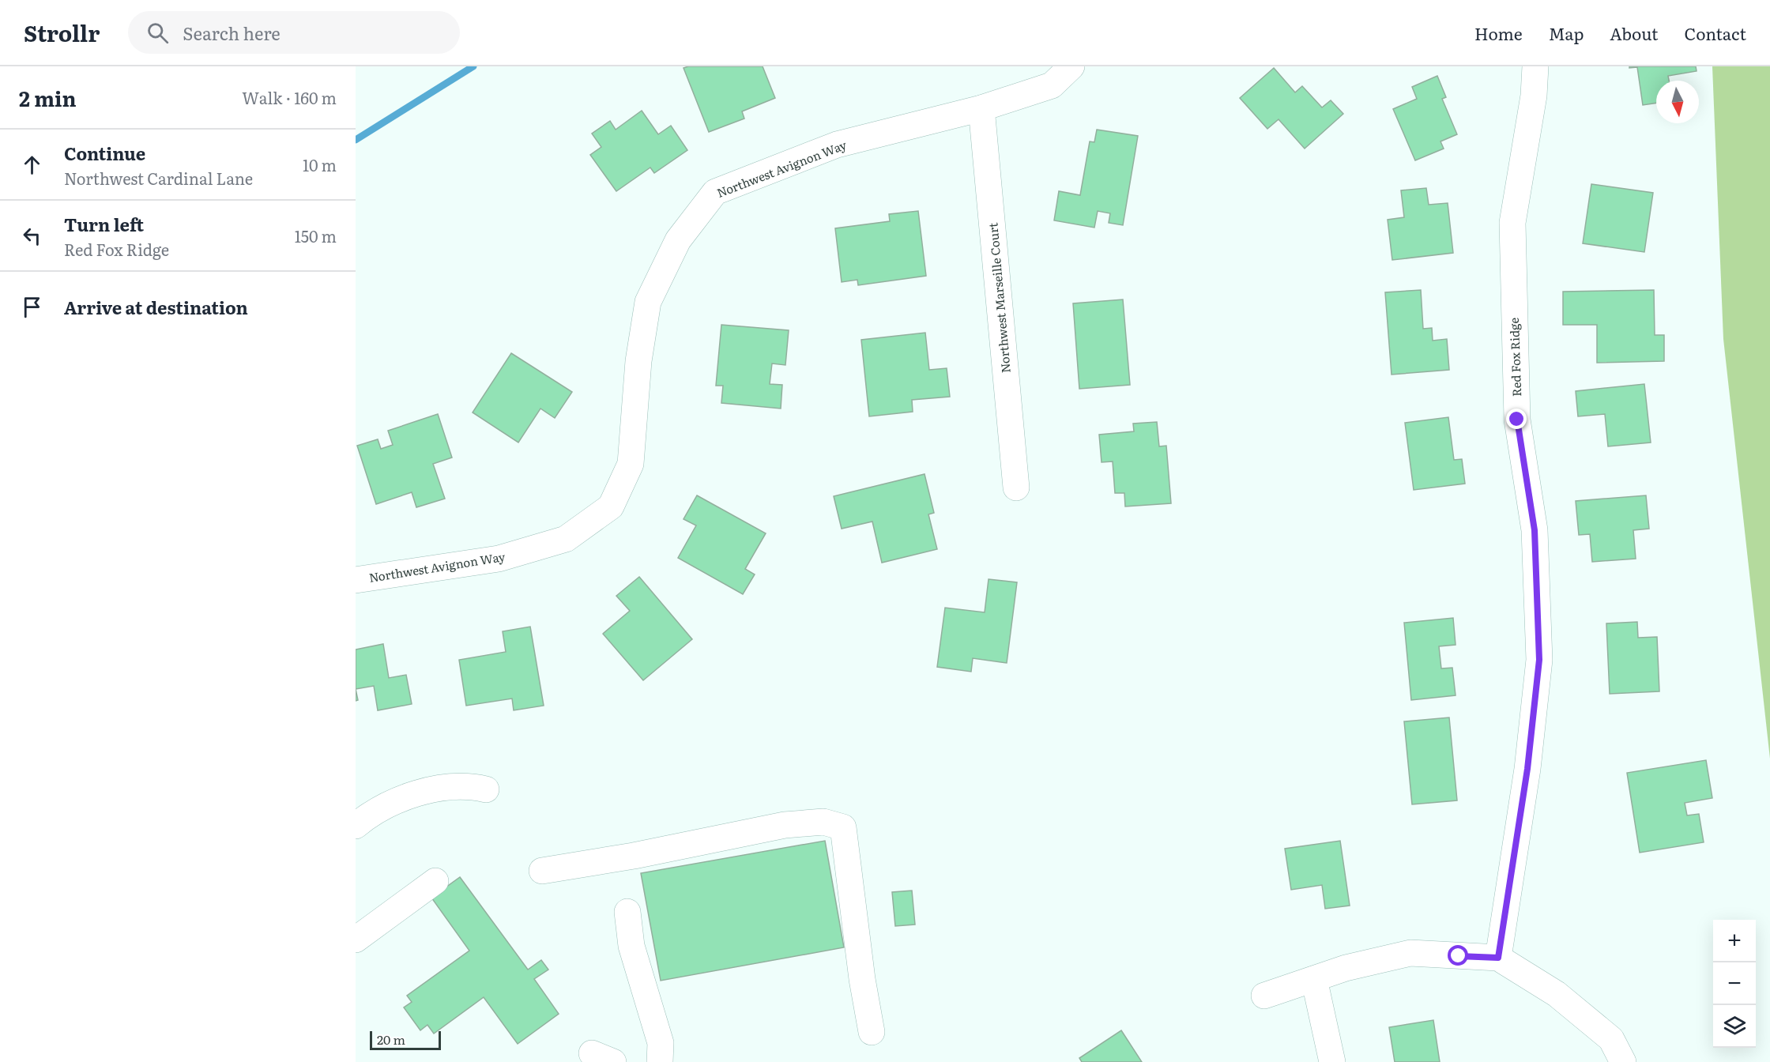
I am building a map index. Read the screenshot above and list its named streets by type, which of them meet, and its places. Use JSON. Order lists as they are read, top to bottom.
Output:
{
  "streets": {
    "street": ["Northwest Avignon Way", "Northwest Marseille Court", "Red Fox Ridge"]
  },
  "crossings": [
    ["Northwest Avignon Way", "Northwest Marseille Court"]
  ],
  "scale_bar": "20 m",
  "north": "bottom",
  "page": {
    "header": "Strollr",
    "search": "Search here",
    "nav": [
      "Home",
      "Map",
      "About",
      "Contact"
    ],
    "heading": ["2 min", "Walk · 160 m"],
    "list": [
      ["Continue", "Northwest Cardinal Lane", "10 m"],
      ["Turn left", "Red Fox Ridge", "150 m"],
      "Arrive at destination"
    ],
    "map_buttons": ["+", "−"],
    "scale": "20 m"
  }
}
